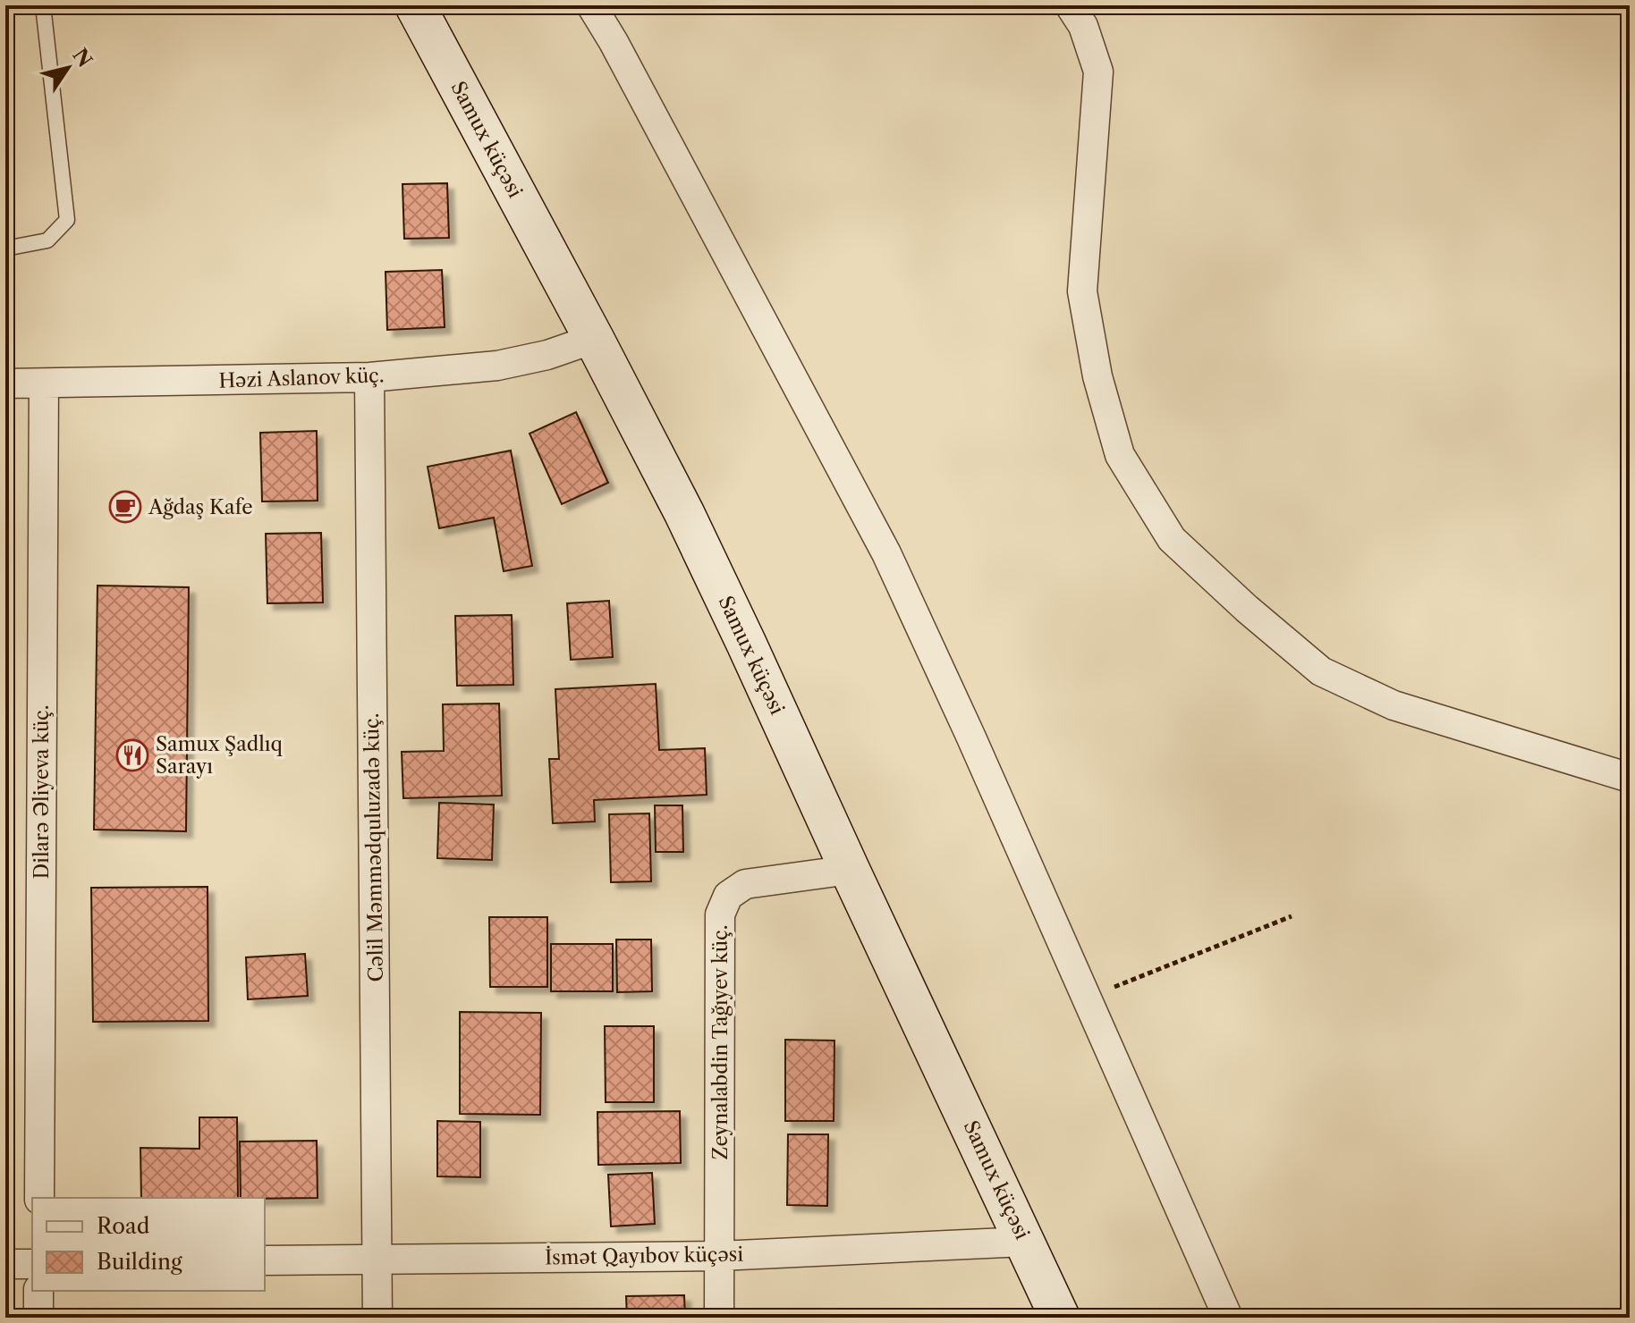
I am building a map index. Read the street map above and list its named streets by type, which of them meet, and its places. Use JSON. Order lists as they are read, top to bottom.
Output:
{
  "streets": {
    "main road": ["Samux küçəsi"],
    "street": [
      "Həzi Aslanov küç.",
      "Dilarə Əliyeva küç.",
      "Cəlil Məmmədquluzadə küç.",
      "Zeynalabdin Tağıyev küç.",
      "İsmət Qayıbov küçəsi"
    ]
  },
  "crossings": [
    ["Samux küçəsi", "Həzi Aslanov küç."],
    ["Samux küçəsi", "Zeynalabdin Tağıyev küç."],
    ["Samux küçəsi", "İsmət Qayıbov küçəsi"],
    ["Həzi Aslanov küç.", "Dilarə Əliyeva küç."],
    ["Həzi Aslanov küç.", "Cəlil Məmmədquluzadə küç."],
    ["Cəlil Məmmədquluzadə küç.", "İsmət Qayıbov küçəsi"],
    ["Zeynalabdin Tağıyev küç.", "İsmət Qayıbov küçəsi"]
  ],
  "places": {
    "cafe": ["Ağdaş Kafe"],
    "restaurant": ["Samux Şadlıq Sarayı"]
  },
  "legend": ["Road", "Building"],
  "north": "top right"
}
